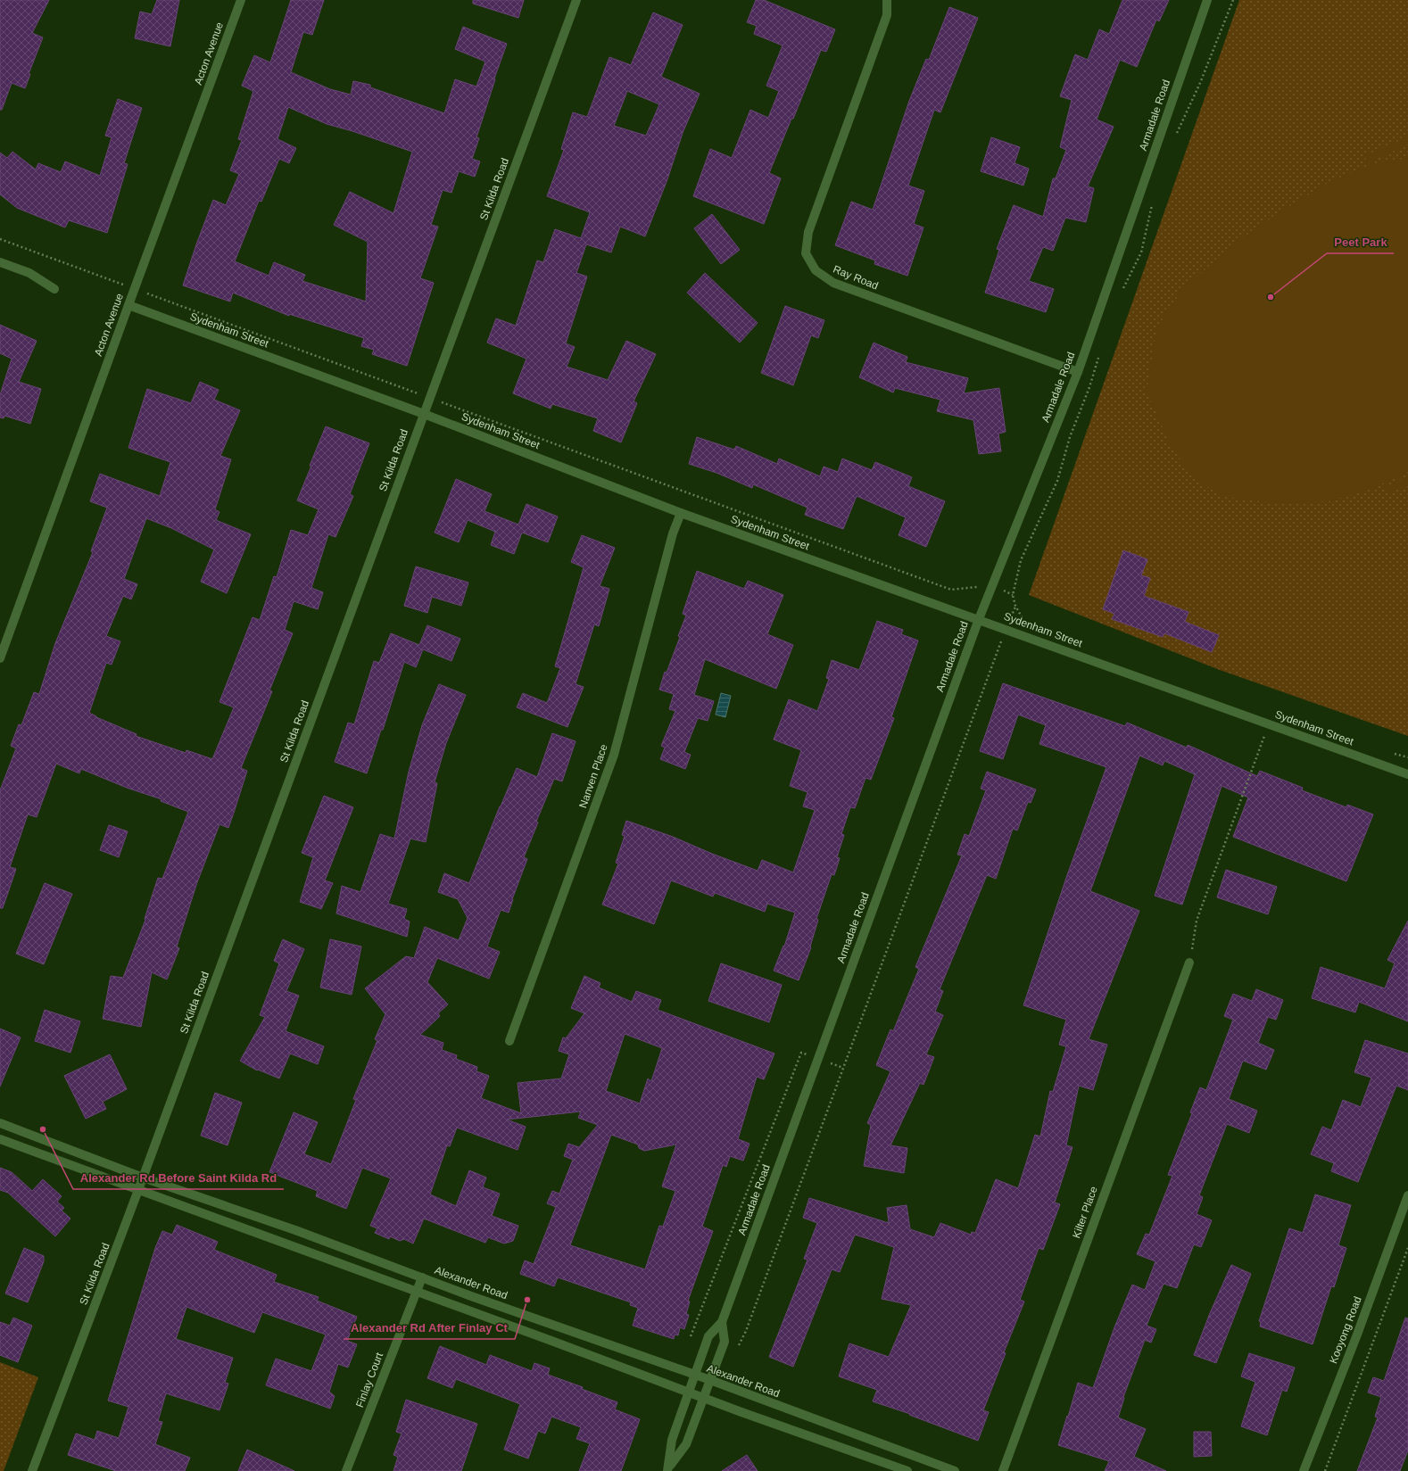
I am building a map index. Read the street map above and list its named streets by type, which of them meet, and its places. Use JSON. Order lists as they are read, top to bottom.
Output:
{
  "streets": {
    "street": [
      "Acton Avenue",
      "Armadale Road",
      "St Kilda Road",
      "Ray Road",
      "Sydenham Street",
      "Nanven Place",
      "Kilter Place",
      "Alexander Road",
      "Kooyong Road",
      "Finlay Court"
    ]
  },
  "crossings": [
    ["Acton Avenue", "Sydenham Street"],
    ["Armadale Road", "Ray Road"],
    ["Armadale Road", "Sydenham Street"],
    ["Armadale Road", "Alexander Road"],
    ["St Kilda Road", "Sydenham Street"],
    ["St Kilda Road", "Alexander Road"],
    ["Sydenham Street", "Nanven Place"],
    ["Alexander Road", "Finlay Court"]
  ],
  "places": ["Peet Park", "Alexander Rd Before Saint Kilda Rd", "Alexander Rd After Finlay Ct"]
}
